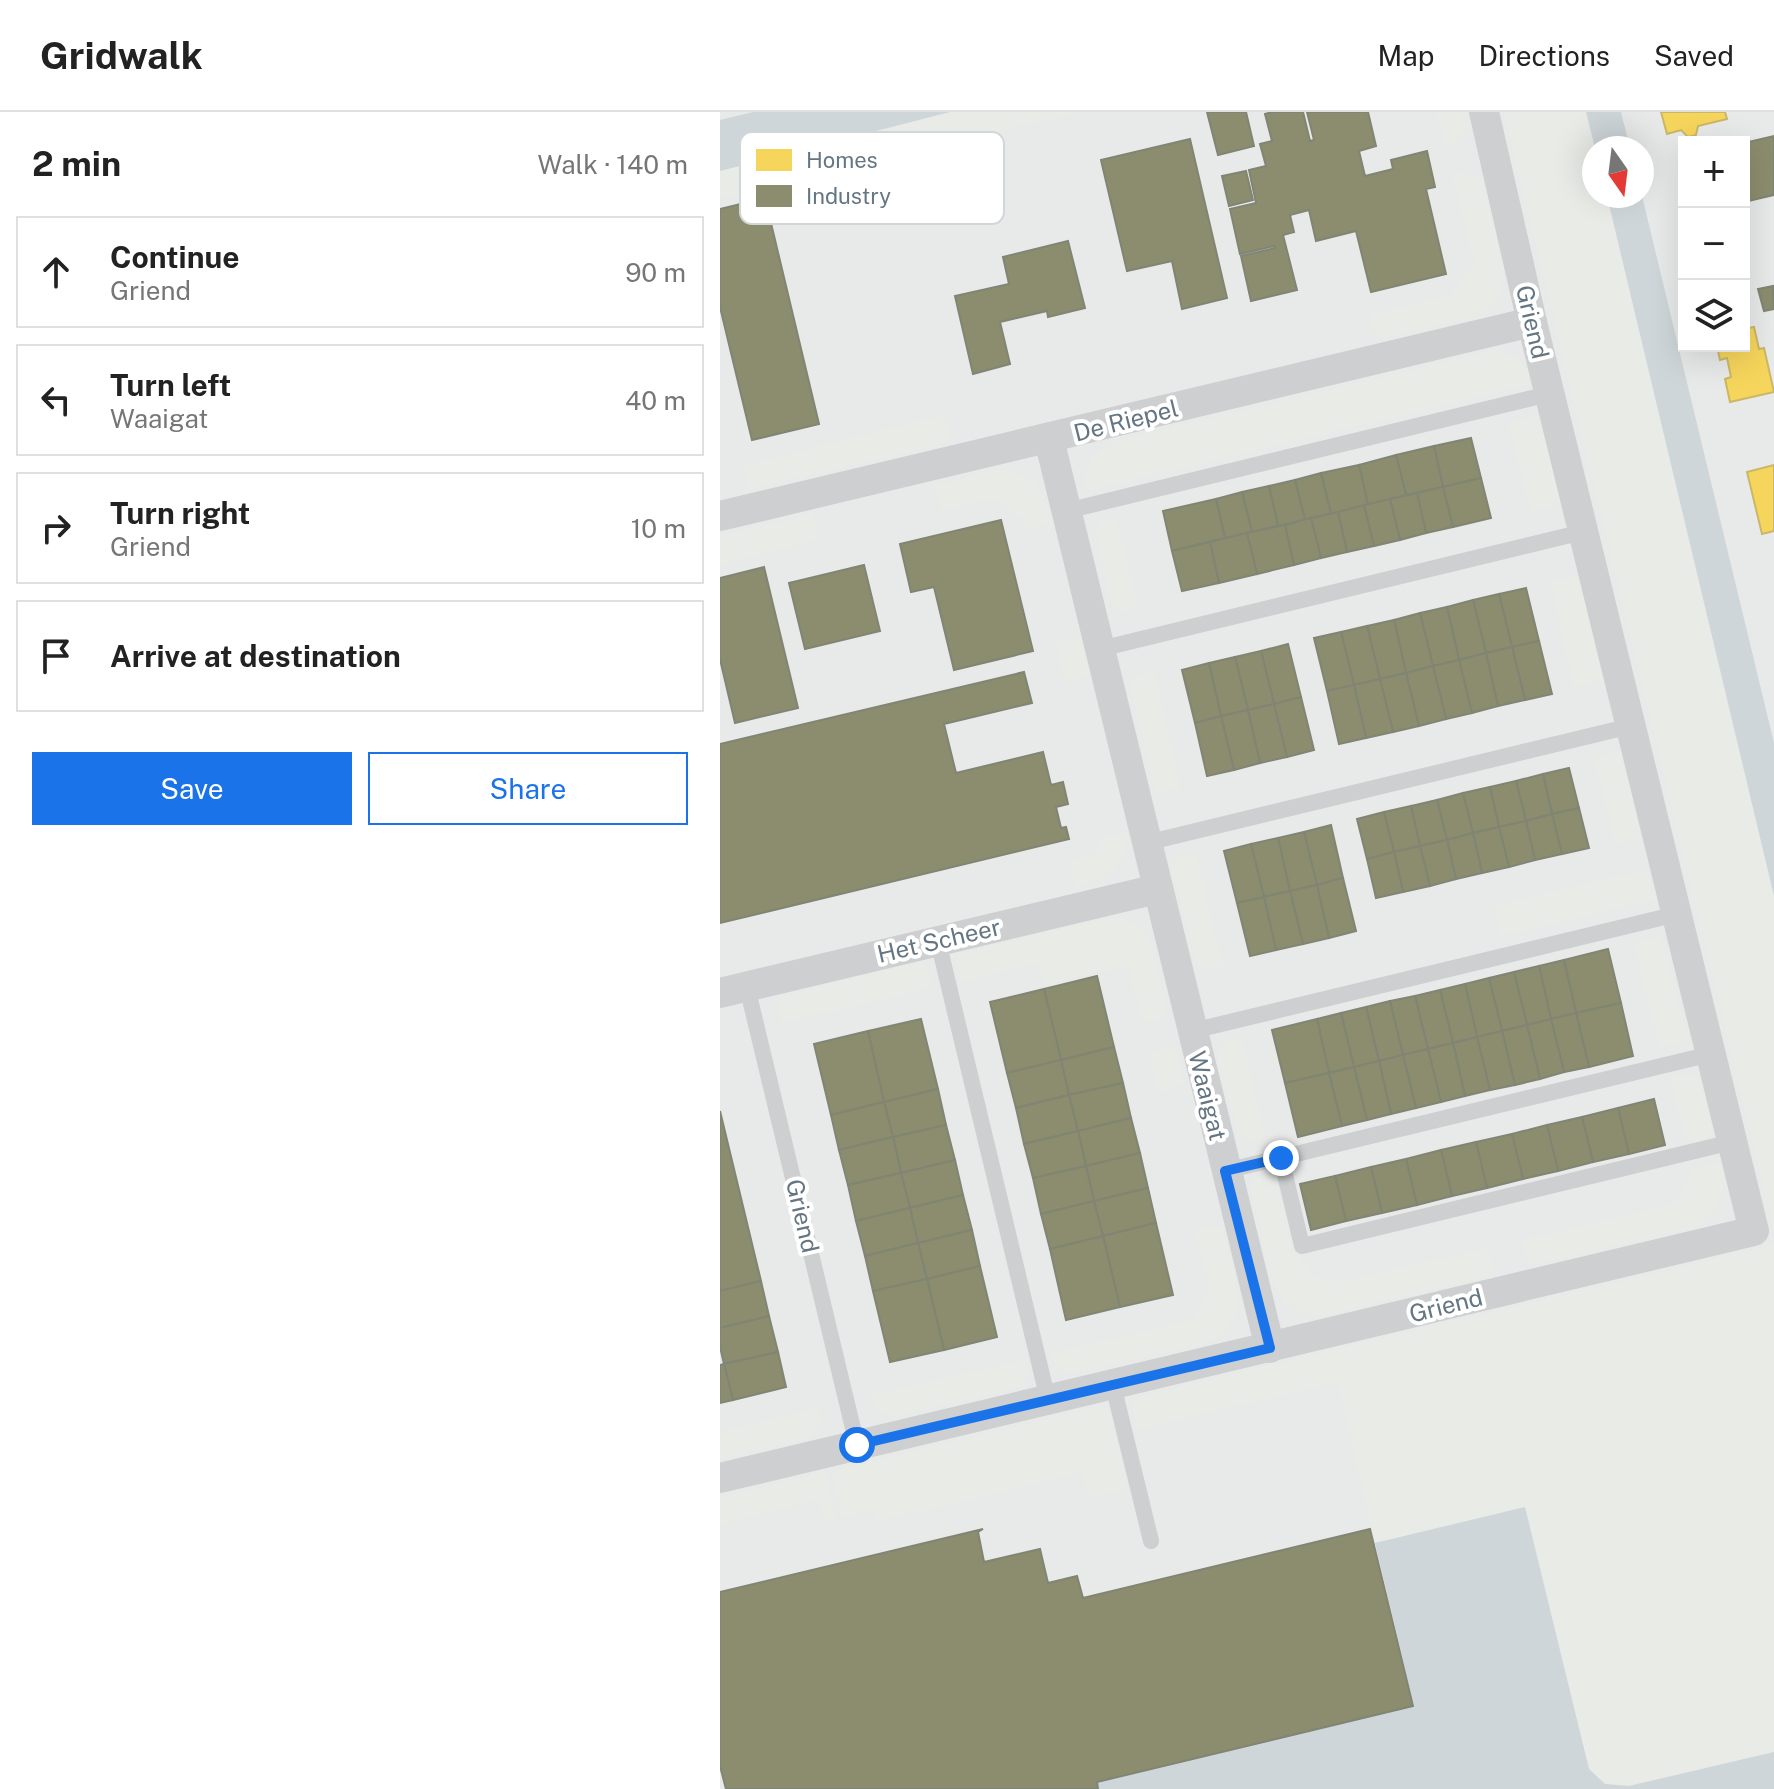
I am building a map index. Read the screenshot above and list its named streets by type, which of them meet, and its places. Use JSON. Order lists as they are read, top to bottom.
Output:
{
  "streets": {
    "street": [
      "Griend",
      "De Riepel",
      "Het Scheer",
      "Waaigat"
    ]
  },
  "crossings": [
    ["Griend", "De Riepel"],
    ["Griend", "Het Scheer"],
    ["Griend", "Waaigat"],
    ["De Riepel", "Waaigat"],
    ["Het Scheer", "Waaigat"]
  ],
  "legend": ["Homes", "Industry"],
  "north": "bottom",
  "page": {
    "header": "Gridwalk",
    "nav": ["Map", "Directions", "Saved"],
    "heading": ["2 min", "Walk · 140 m"],
    "map_buttons": ["+", "−"],
    "list": [
      ["Continue", "Griend", "90 m"],
      ["Turn left", "Waaigat", "40 m"],
      ["Turn right", "Griend", "10 m"],
      "Arrive at destination"
    ],
    "buttons": ["Save", "Share"]
  }
}
